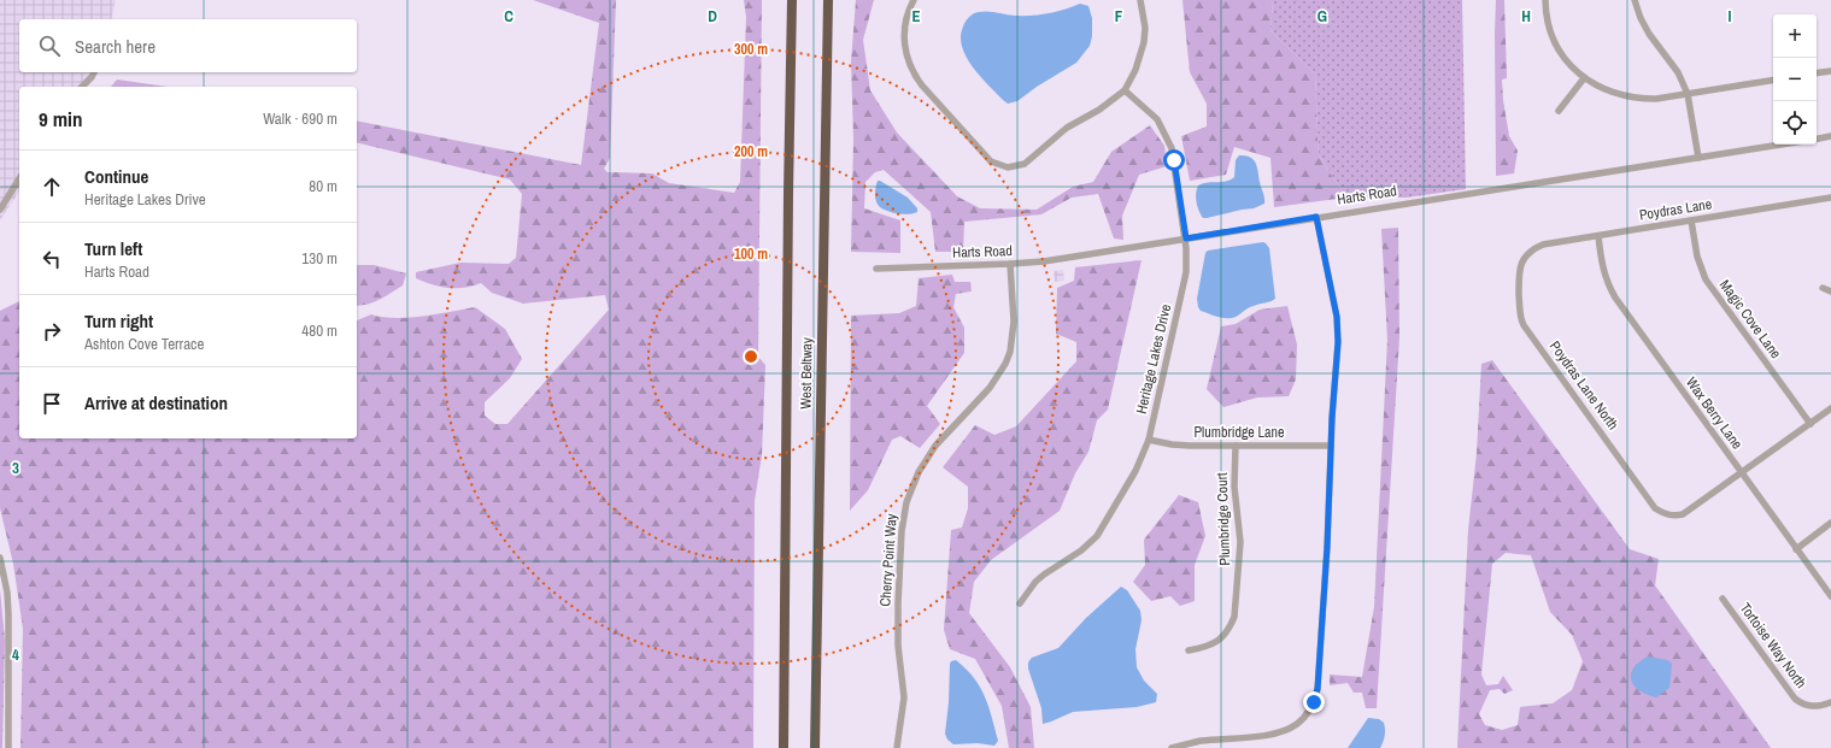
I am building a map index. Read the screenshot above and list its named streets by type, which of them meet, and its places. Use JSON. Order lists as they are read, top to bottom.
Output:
{
  "streets": {
    "highway": ["West Beltway"],
    "street": [
      "Harts Road",
      "Poydras Lane",
      "Magic Cove Lane",
      "Heritage Lakes Drive",
      "Poydras Lane North",
      "Wax Berry Lane",
      "Plumbridge Lane",
      "Plumbridge Court",
      "Cherry Point Way",
      "Tortoise Way North"
    ]
  },
  "crossings": [
    ["Harts Road", "Heritage Lakes Drive"],
    ["Harts Road", "Cherry Point Way"],
    ["Poydras Lane", "Magic Cove Lane"],
    ["Poydras Lane", "Poydras Lane North"],
    ["Poydras Lane", "Wax Berry Lane"],
    ["Heritage Lakes Drive", "Plumbridge Lane"],
    ["Poydras Lane North", "Wax Berry Lane"],
    ["Plumbridge Lane", "Plumbridge Court"]
  ],
  "page": {
    "map_buttons": ["+", "−"],
    "search": "Search here",
    "heading": ["9 min", "Walk · 690 m"],
    "list": [
      ["Continue", "Heritage Lakes Drive", "80 m"],
      ["Turn left", "Harts Road", "130 m"],
      ["Turn right", "Ashton Cove Terrace", "480 m"],
      "Arrive at destination"
    ]
  },
  "grid": {
    "columns": [
      "C",
      "D",
      "E",
      "F",
      "G",
      "H",
      "I"
    ],
    "rows": ["3", "4"]
  },
  "rings": ["300 m", "200 m", "100 m"]
}
